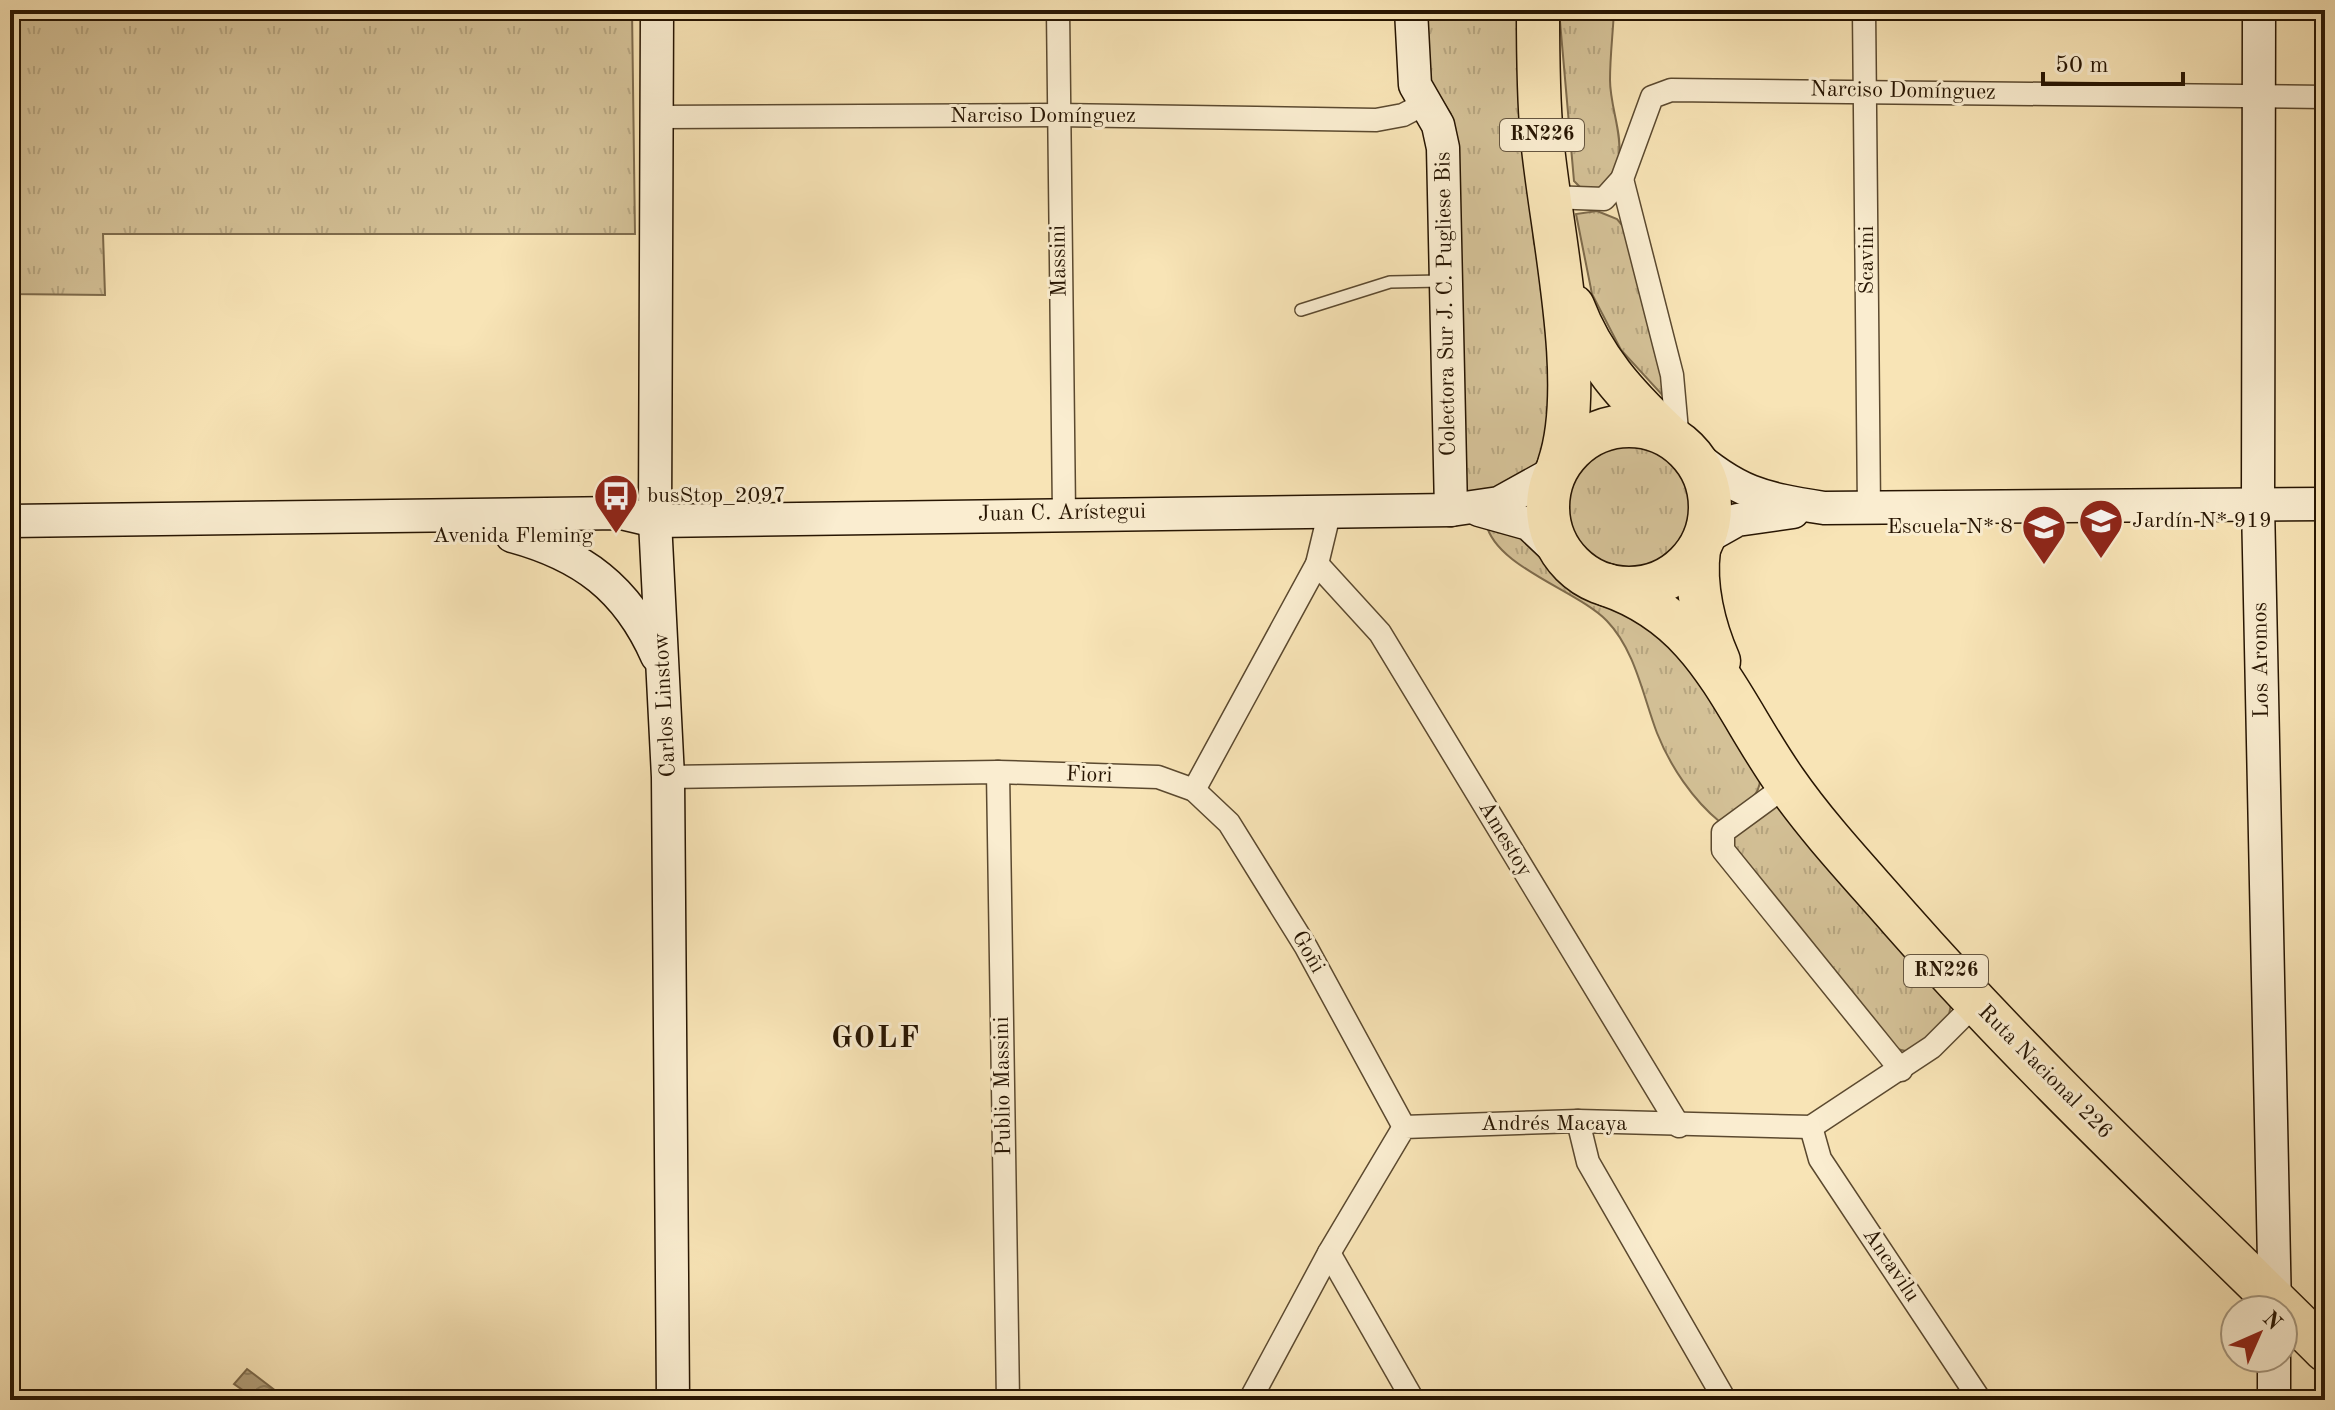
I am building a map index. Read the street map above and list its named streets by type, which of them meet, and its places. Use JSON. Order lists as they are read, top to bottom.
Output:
{
  "streets": {
    "highway": ["RN226", "Ruta Nacional 226"],
    "main road": [
      "Colectora Sur J. C. Pugliese Bis",
      "Juan C. Arístegui",
      "Avenida Fleming",
      "Los Aromos",
      "Carlos Linstow"
    ],
    "street": [
      "Narciso Domínguez",
      "Scavini",
      "Massini",
      "Fiori",
      "Amestoy",
      "Goñi",
      "Publio Massini",
      "Andrés Macaya",
      "Ancavilu"
    ]
  },
  "crossings": [
    ["Narciso Domínguez", "Scavini"],
    ["Narciso Domínguez", "Massini"],
    ["Narciso Domínguez", "Colectora Sur J. C. Pugliese Bis"],
    ["Narciso Domínguez", "Los Aromos"],
    ["Narciso Domínguez", "Carlos Linstow"],
    ["Massini", "Juan C. Arístegui"],
    ["Colectora Sur J. C. Pugliese Bis", "Juan C. Arístegui"],
    ["Juan C. Arístegui", "Avenida Fleming"],
    ["Juan C. Arístegui", "Carlos Linstow"],
    ["Juan C. Arístegui", "Ruta Nacional 226"],
    ["Avenida Fleming", "Carlos Linstow"],
    ["Carlos Linstow", "Fiori"],
    ["Fiori", "Goñi"],
    ["Fiori", "Publio Massini"],
    ["Amestoy", "Andrés Macaya"],
    ["Goñi", "Andrés Macaya"],
    ["Andrés Macaya", "Ancavilu"]
  ],
  "districts": ["GOLF"],
  "places": {
    "bus stop": ["busStop_2097"],
    "school or university": ["Jardín N* 919", "Escuela N* 8"]
  },
  "scale_bar": "50 m",
  "north": "top right"
}
